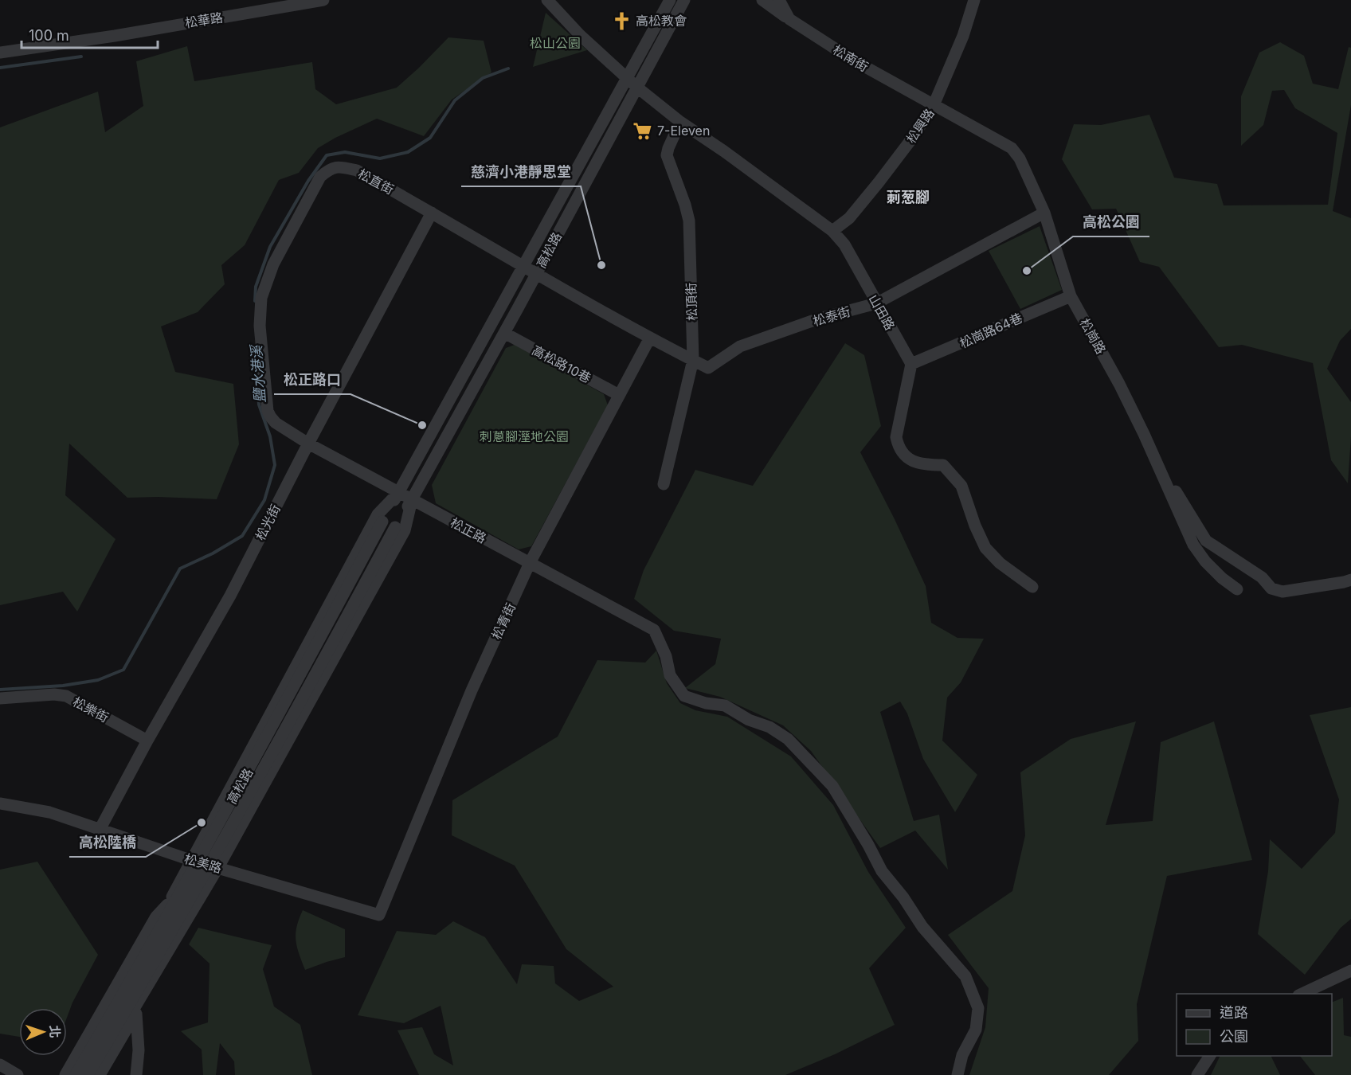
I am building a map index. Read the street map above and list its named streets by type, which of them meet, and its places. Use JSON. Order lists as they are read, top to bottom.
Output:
{
  "streets": {
    "street": [
      "松華路",
      "松南街",
      "松興路",
      "松直街",
      "高松路",
      "松頂街",
      "山田路",
      "松泰街",
      "松崗路64巷",
      "松崗路",
      "高松路10巷",
      "松光街",
      "松正路",
      "松青街",
      "松樂街",
      "松美路"
    ]
  },
  "crossings": [
    ["松南街", "松興路"],
    ["松南街", "松崗路"],
    ["松興路", "山田路"],
    ["松興路", "松崗路"],
    ["松直街", "高松路"],
    ["松直街", "松頂街"],
    ["松直街", "松泰街"],
    ["松直街", "松光街"],
    ["松直街", "松正路"],
    ["松直街", "松青街"],
    ["高松路", "山田路"],
    ["高松路", "高松路10巷"],
    ["高松路", "松正路"],
    ["高松路", "松美路"],
    ["松頂街", "山田路"],
    ["松頂街", "松泰街"],
    ["山田路", "松泰街"],
    ["山田路", "松崗路64巷"],
    ["松泰街", "松崗路"],
    ["松崗路64巷", "松崗路"],
    ["高松路10巷", "松青街"],
    ["松光街", "松正路"],
    ["松光街", "松樂街"],
    ["松光街", "松美路"],
    ["松正路", "松青街"],
    ["松青街", "松美路"]
  ],
  "districts": ["莿葱腳"],
  "water": ["鹽水港溪"],
  "parks": ["松山公園", "刺蔥腳溼地公園"],
  "places": {
    "church": ["高松教會"],
    "supermarket": ["7-Eleven"],
    "other": [
      "慈濟小港靜思堂",
      "高松公園",
      "松正路口",
      "高松陸橋"
    ]
  },
  "legend": ["道路", "公園"],
  "scale_bar": "100 m",
  "north": "right"
}
